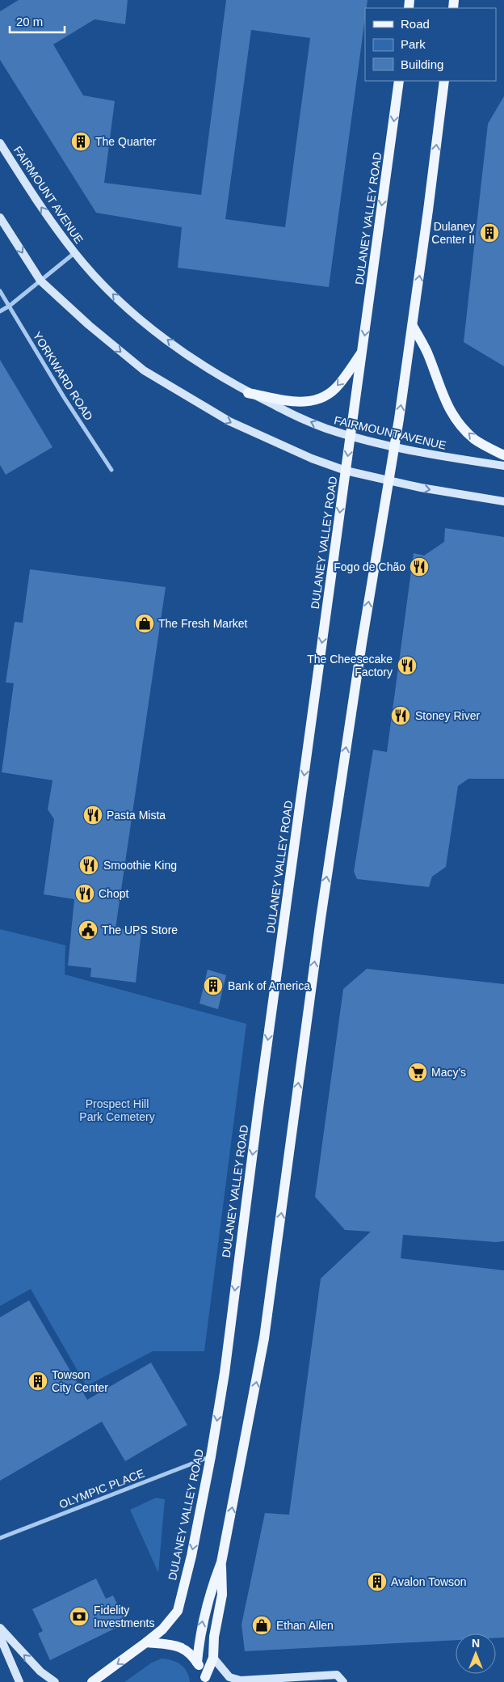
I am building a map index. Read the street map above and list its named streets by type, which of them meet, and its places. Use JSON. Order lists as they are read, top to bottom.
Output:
{
  "streets": {
    "main road": ["FAIRMOUNT AVENUE", "DULANEY VALLEY ROAD"],
    "street": ["YORKWARD ROAD", "OLYMPIC PLACE"]
  },
  "crossings": [
    ["FAIRMOUNT AVENUE", "DULANEY VALLEY ROAD"],
    ["DULANEY VALLEY ROAD", "OLYMPIC PLACE"]
  ],
  "parks": ["Prospect Hill Park Cemetery"],
  "places": {
    "building": [
      "The Quarter",
      "Dulaney Center II",
      "Bank of America",
      "Towson City Center",
      "Avalon Towson"
    ],
    "restaurant": [
      "Fogo de Chão",
      "The Cheesecake Factory",
      "Stoney River",
      "Pasta Mista",
      "Smoothie King",
      "Chopt"
    ],
    "shop": ["The Fresh Market", "Ethan Allen"],
    "public building": ["The UPS Store"],
    "supermarket": ["Macy's"],
    "bank": ["Fidelity Investments"]
  },
  "legend": ["Road", "Park", "Building"],
  "scale_bar": "20 m",
  "north": "top"
}
